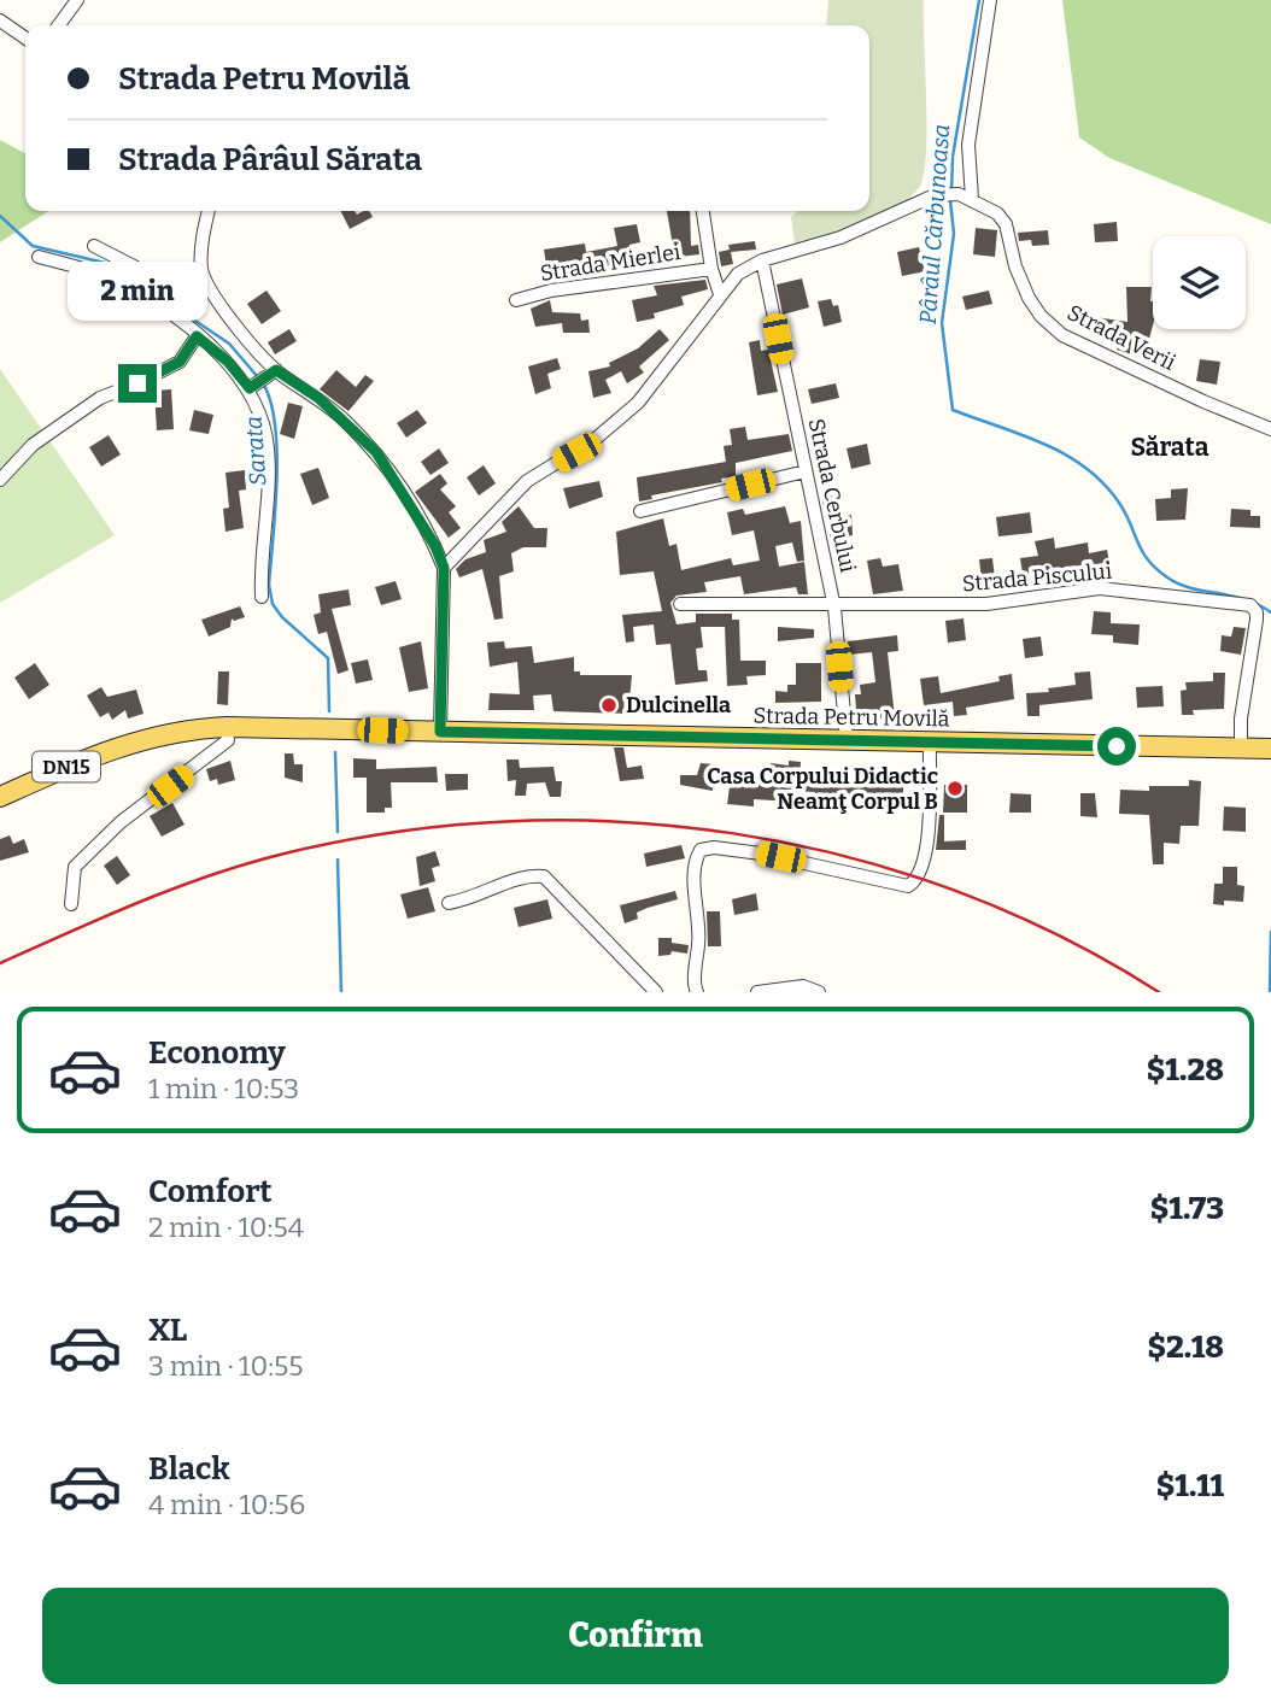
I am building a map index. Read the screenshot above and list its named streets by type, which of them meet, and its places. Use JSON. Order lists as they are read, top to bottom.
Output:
{
  "streets": {
    "main road": ["Strada Petru Movilă", "DN15"],
    "street": [
      "Strada Mierlei",
      "Strada Verii",
      "Strada Cerbului",
      "Strada Piscului"
    ]
  },
  "crossings": [
    ["Strada Cerbului", "Strada Piscului"],
    ["Strada Cerbului", "Strada Petru Movilă"],
    ["Strada Piscului", "Strada Petru Movilă"]
  ],
  "districts": ["Sărata"],
  "water": ["Pârâul Cărbunoasa", "Sarata"],
  "places": ["Dulcinella", "Casa Corpului Didactic Neamţ Corpul B"],
  "page": {
    "banner": ["Strada Petru Movilă", "Strada Pârâul Sărata"],
    "bubble": "2 min",
    "list": [
      {
        "name": "Economy",
        "note": "1 min · 10:53",
        "value": "$1.28"
      },
      {
        "name": "Comfort",
        "note": "2 min · 10:54",
        "value": "$1.73"
      },
      {
        "name": "XL",
        "note": "3 min · 10:55",
        "value": "$2.18"
      },
      {
        "name": "Black",
        "note": "4 min · 10:56",
        "value": "$1.11"
      }
    ],
    "buttons": "Confirm"
  }
}
